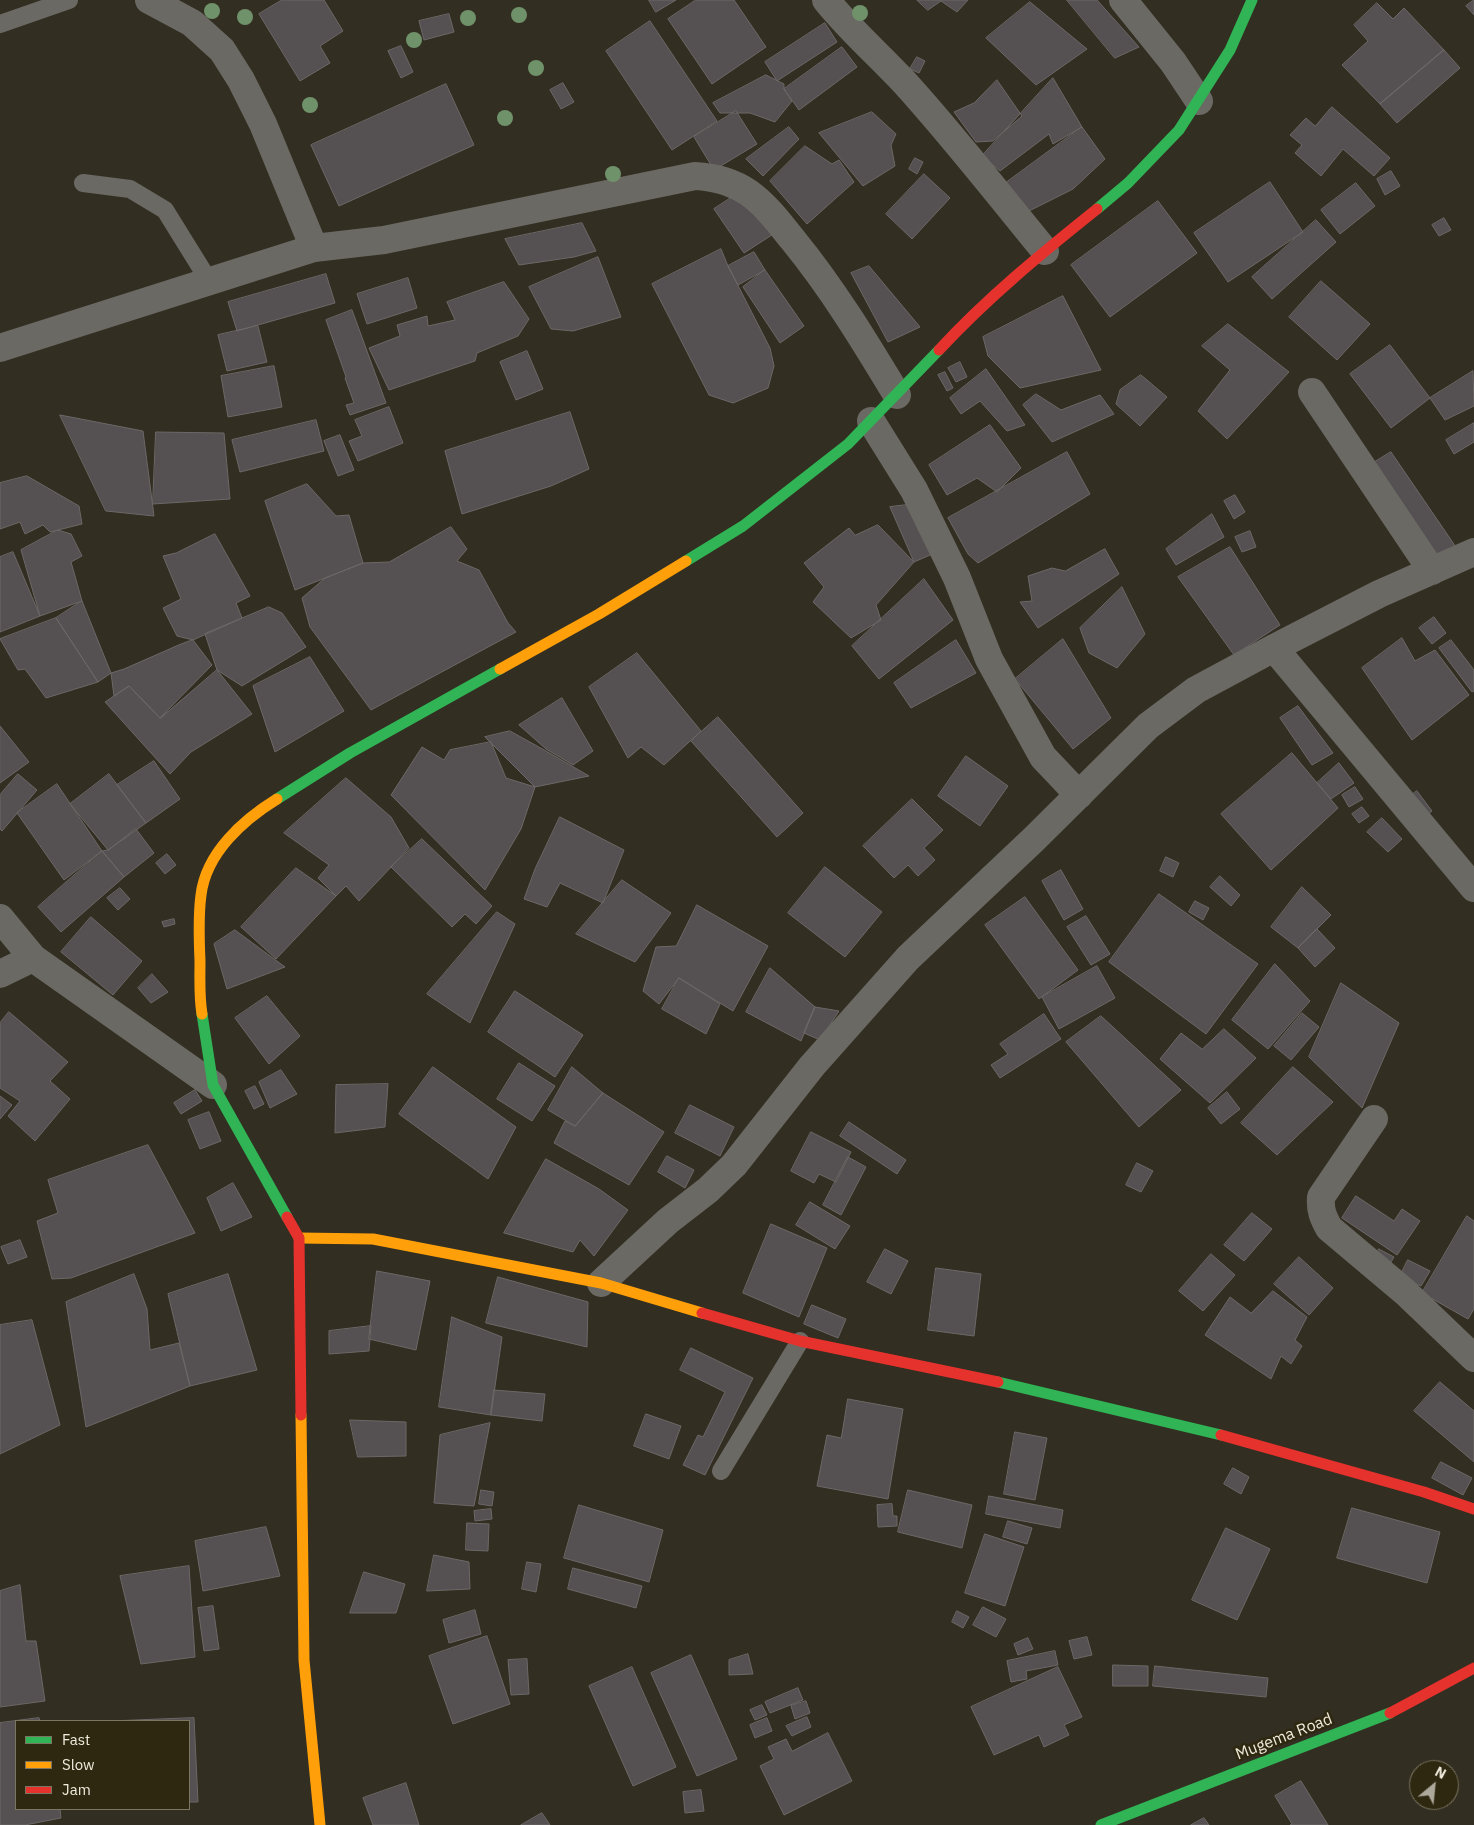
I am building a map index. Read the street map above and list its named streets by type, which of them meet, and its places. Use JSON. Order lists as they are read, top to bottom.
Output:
{
  "streets": {
    "street": ["Mugema Road"]
  },
  "legend": ["Fast", "Slow", "Jam"],
  "north": "top right"
}
